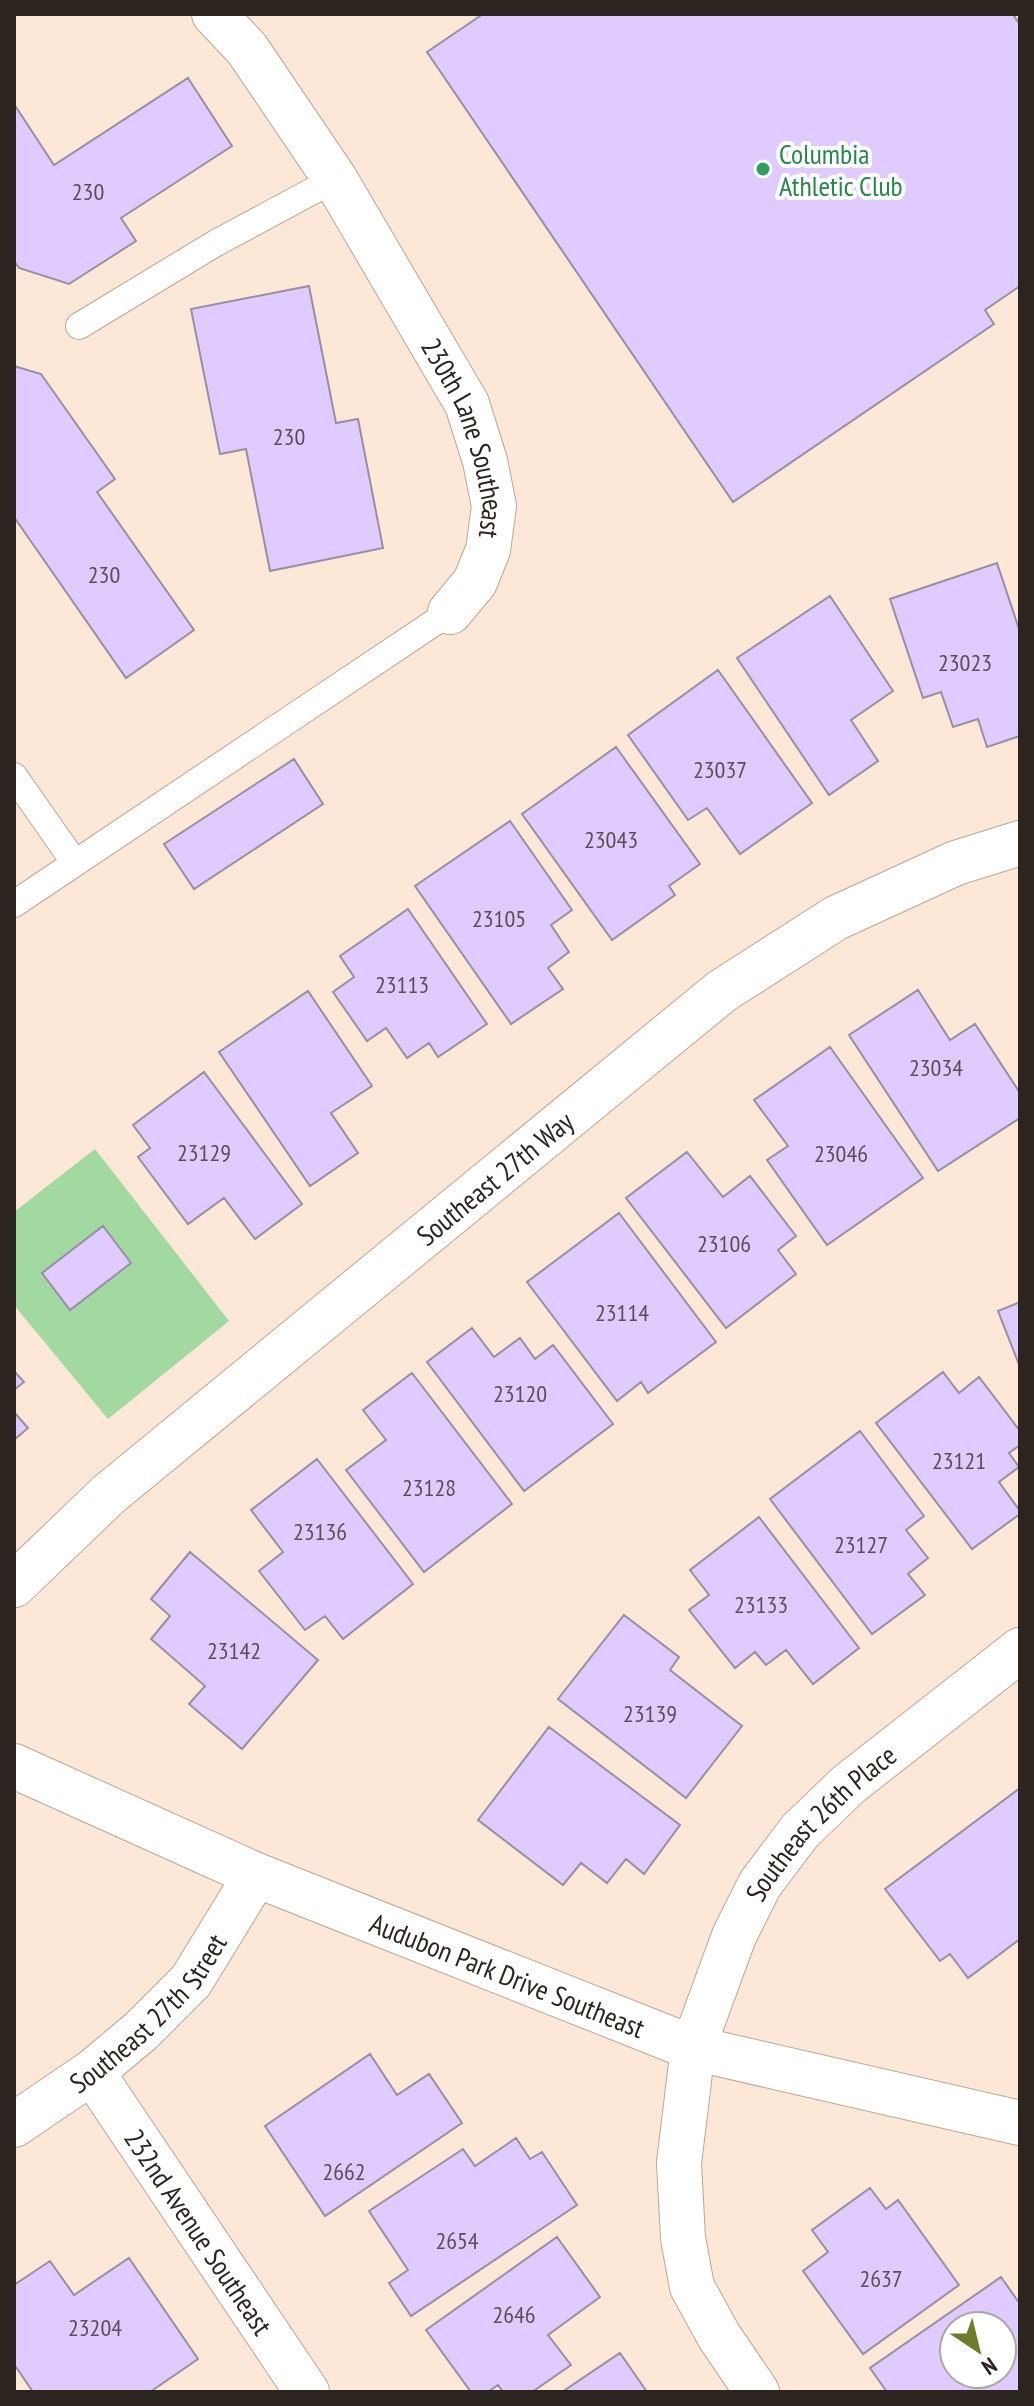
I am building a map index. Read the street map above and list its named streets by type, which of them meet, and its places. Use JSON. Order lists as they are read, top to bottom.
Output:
{
  "streets": {
    "street": [
      "230th Lane Southeast",
      "Southeast 27th Way",
      "Southeast 26th Place",
      "Audubon Park Drive Southeast",
      "Southeast 27th Street",
      "232nd Avenue Southeast"
    ]
  },
  "crossings": [
    ["Southeast 26th Place", "Audubon Park Drive Southeast"],
    ["Audubon Park Drive Southeast", "Southeast 27th Street"],
    ["Southeast 27th Street", "232nd Avenue Southeast"]
  ],
  "places": ["Columbia Athletic Club"],
  "house_numbers": [
    "230",
    "230",
    "230",
    "23023",
    "23037",
    "23043",
    "23105",
    "23113",
    "23034",
    "23129",
    "23046",
    "23106",
    "23114",
    "23120",
    "23121",
    "23128",
    "23136",
    "23127",
    "23133",
    "23142",
    "23139",
    "2662",
    "2654",
    "2637",
    "2646",
    "23204"
  ],
  "north": "bottom right"
}
